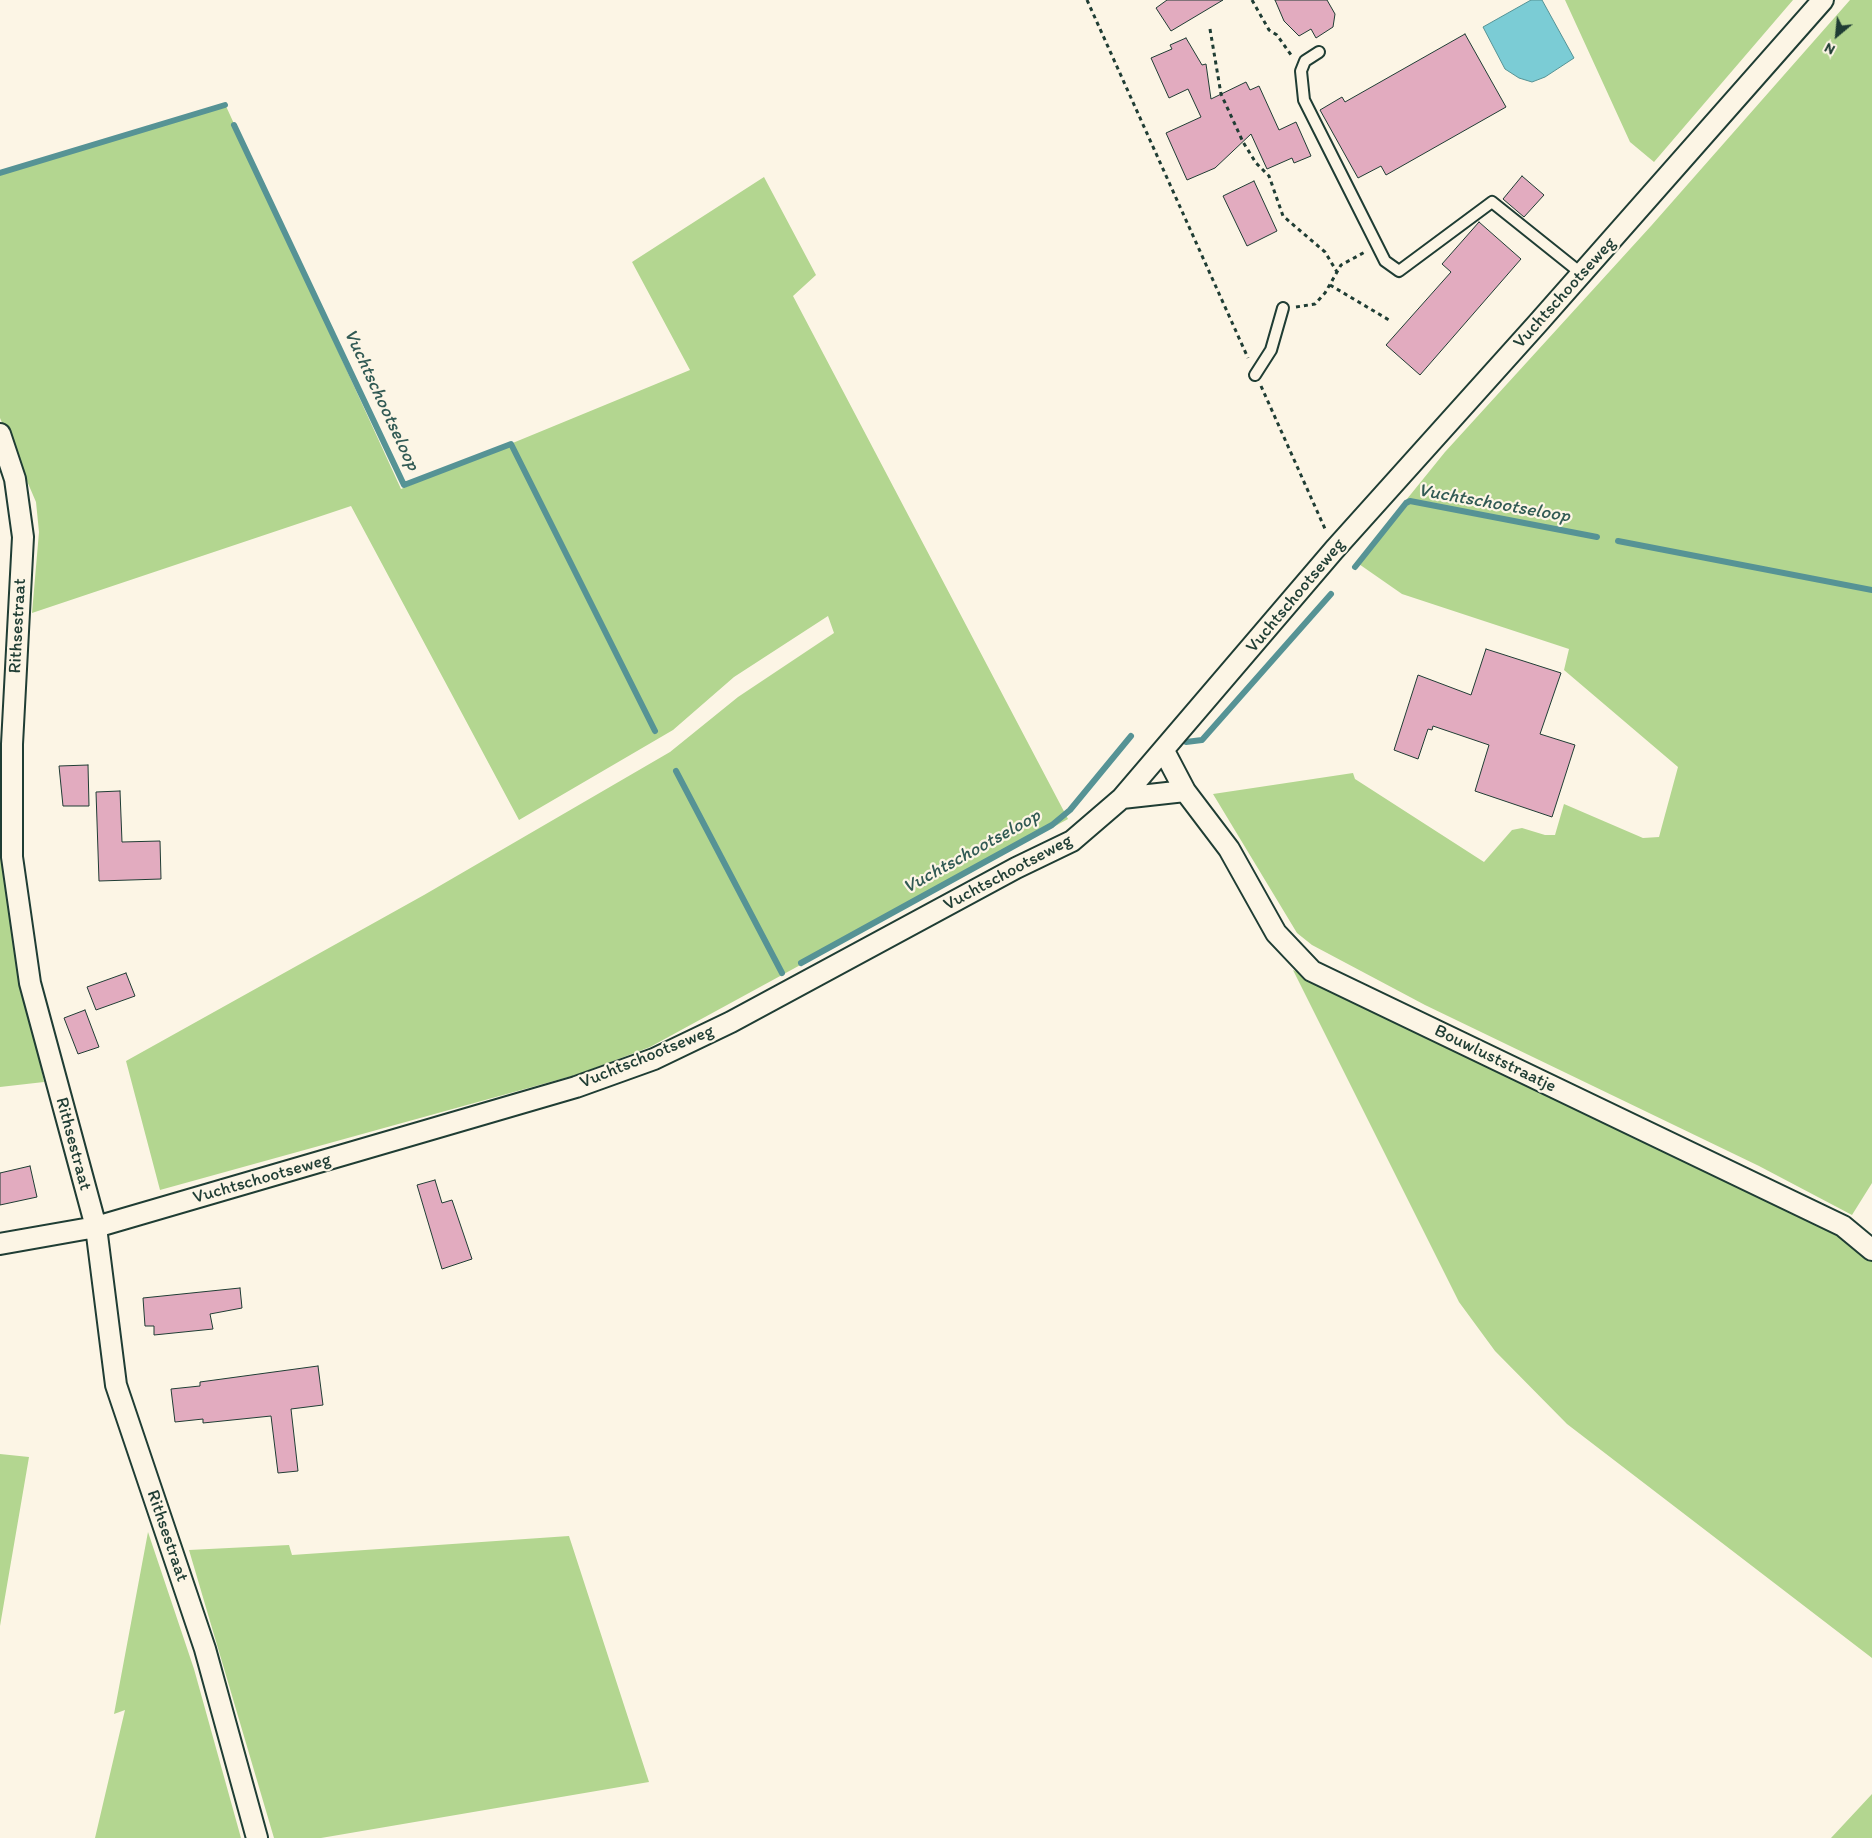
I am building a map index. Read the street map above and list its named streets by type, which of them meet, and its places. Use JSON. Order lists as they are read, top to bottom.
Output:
{
  "streets": {
    "street": ["Vuchtschootseweg", "Rithsestraat", "Bouwluststraatje"]
  },
  "crossings": [
    ["Vuchtschootseweg", "Rithsestraat"],
    ["Vuchtschootseweg", "Bouwluststraatje"]
  ],
  "water": ["Vuchtschootseloop"],
  "north": "bottom left"
}
